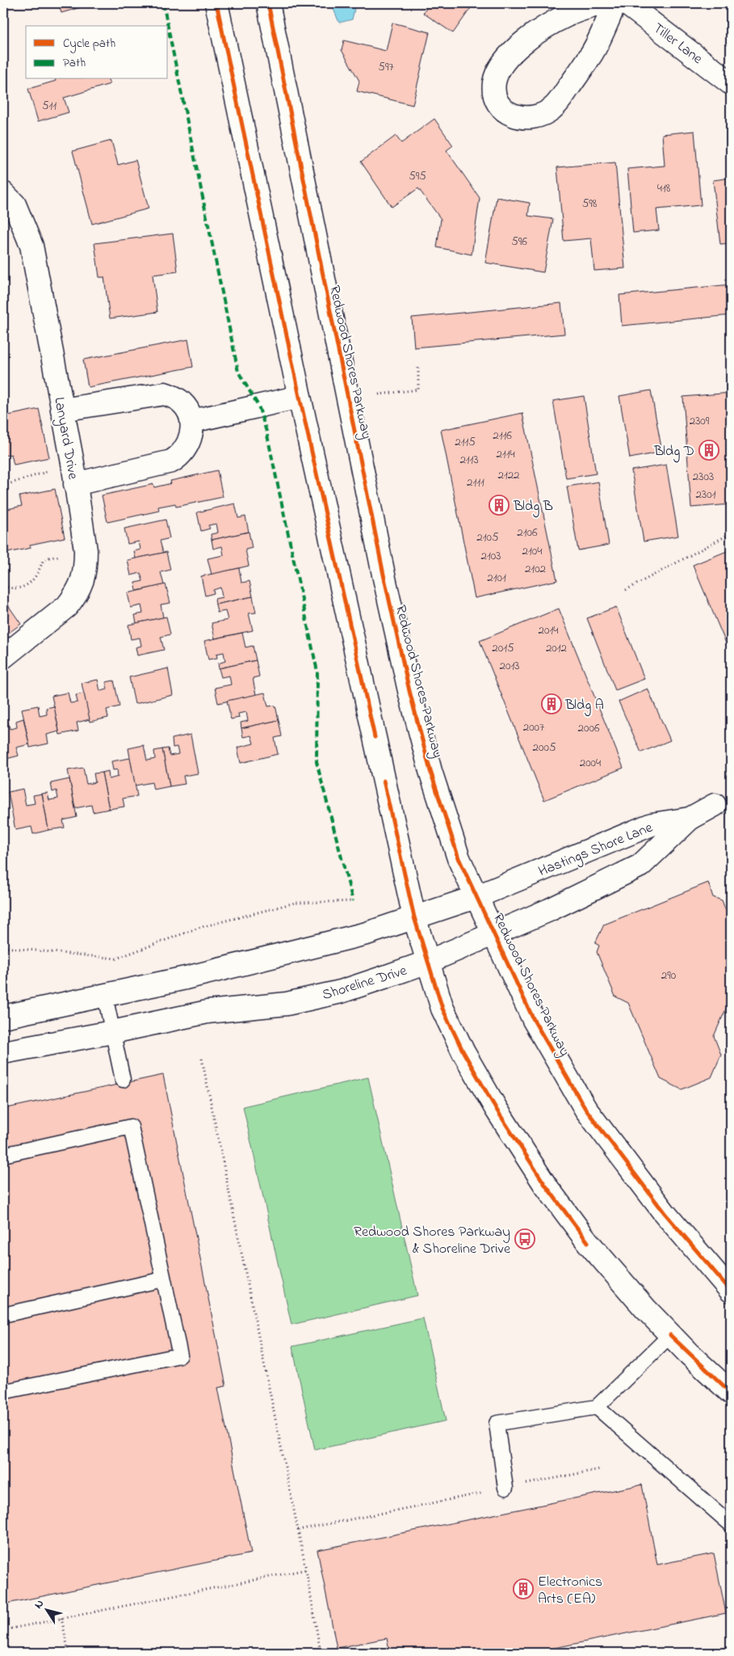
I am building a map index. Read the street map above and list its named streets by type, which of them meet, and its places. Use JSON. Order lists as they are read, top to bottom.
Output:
{
  "streets": {
    "main road": [
      "Tiller Lane",
      "Redwood Shores Parkway",
      "Lanyard Drive",
      "Hastings Shore Lane",
      "Shoreline Drive"
    ]
  },
  "crossings": [
    ["Redwood Shores Parkway", "Hastings Shore Lane"],
    ["Redwood Shores Parkway", "Shoreline Drive"],
    ["Hastings Shore Lane", "Shoreline Drive"]
  ],
  "places": {
    "building": [
      "Bldg D",
      "Bldg B",
      "Bldg A",
      "Electronics Arts (EA)"
    ],
    "bus stop": ["Redwood Shores Parkway & Shoreline Drive"]
  },
  "house_numbers": [
    "597",
    "511",
    "595",
    "418",
    "598",
    "596",
    "2309",
    "2116",
    "2115",
    "2114",
    "2113",
    "2122",
    "2303",
    "2111",
    "2301",
    "2106",
    "2105",
    "2104",
    "2103",
    "2102",
    "2101",
    "2014",
    "2015",
    "2012",
    "2013",
    "2007",
    "2006",
    "2005",
    "2004",
    "290"
  ],
  "legend": ["Cycle path", "Path"],
  "north": "top left"
}
